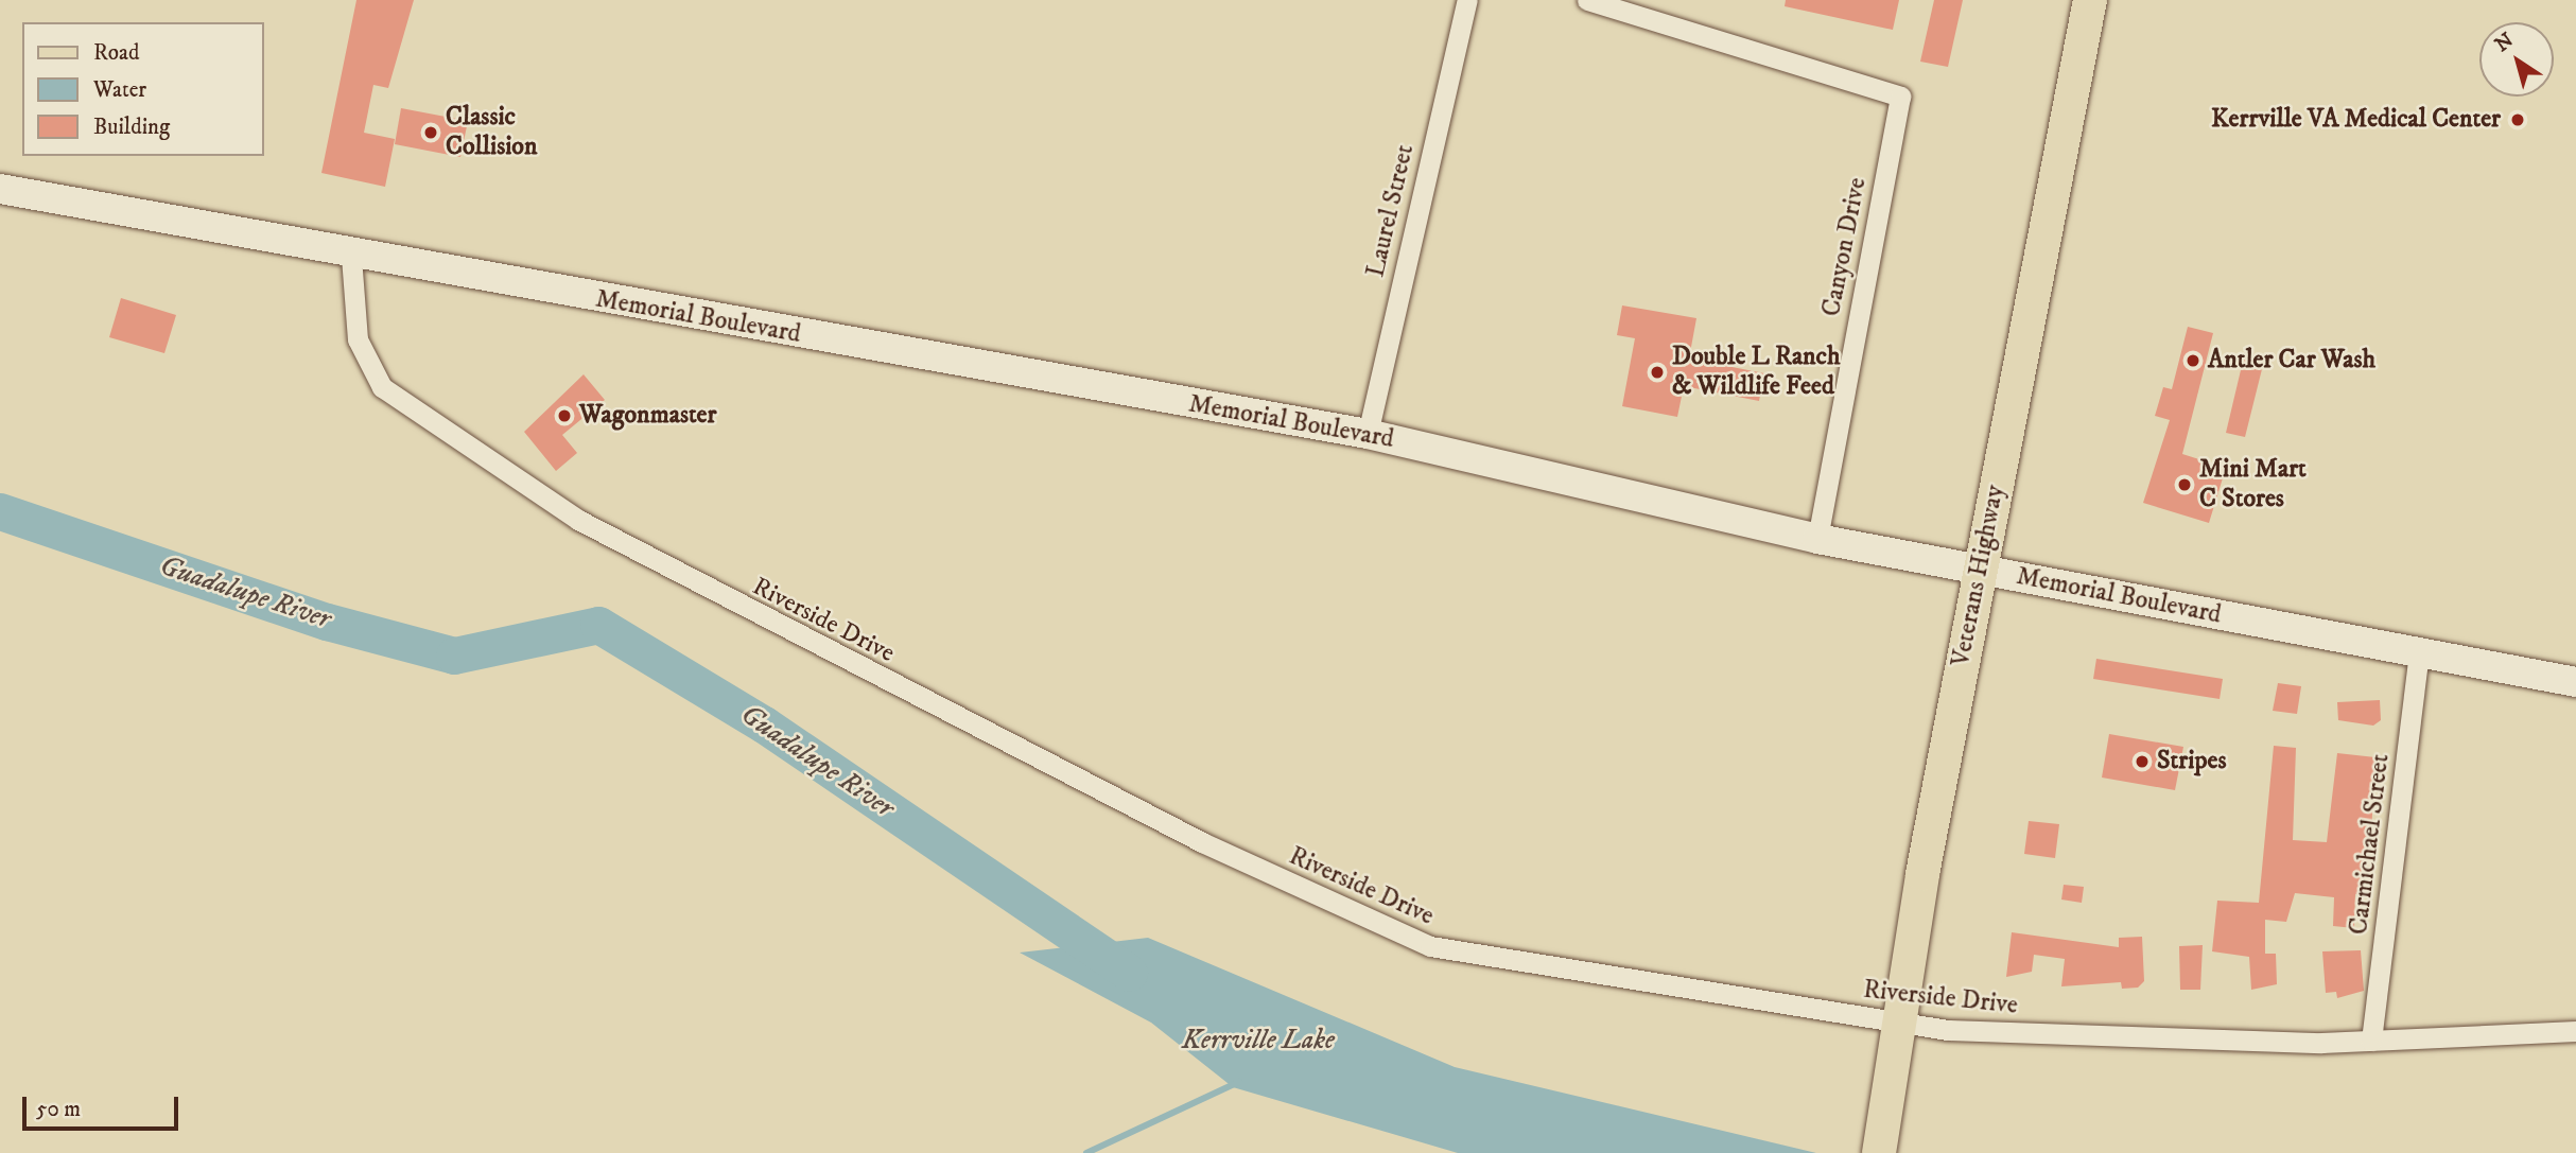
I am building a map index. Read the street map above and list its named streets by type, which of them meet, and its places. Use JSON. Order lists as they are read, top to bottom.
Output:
{
  "streets": {
    "main road": ["Memorial Boulevard", "Veterans Highway"],
    "street": [
      "Laurel Street",
      "Canyon Drive",
      "Riverside Drive",
      "Carmichael Street"
    ]
  },
  "crossings": [
    ["Laurel Street", "Memorial Boulevard"],
    ["Canyon Drive", "Memorial Boulevard"],
    ["Memorial Boulevard", "Veterans Highway"],
    ["Memorial Boulevard", "Riverside Drive"],
    ["Memorial Boulevard", "Carmichael Street"],
    ["Veterans Highway", "Riverside Drive"],
    ["Riverside Drive", "Carmichael Street"]
  ],
  "water": ["Guadalupe River", "Kerrville Lake"],
  "places": [
    "Kerrville VA Medical Center",
    "Classic Collision",
    "Antler Car Wash",
    "Double L Ranch & Wildlife Feed",
    "Wagonmaster",
    "Mini Mart C Stores",
    "Stripes"
  ],
  "legend": ["Road", "Water", "Building"],
  "scale_bar": "50 m",
  "north": "top left"
}
